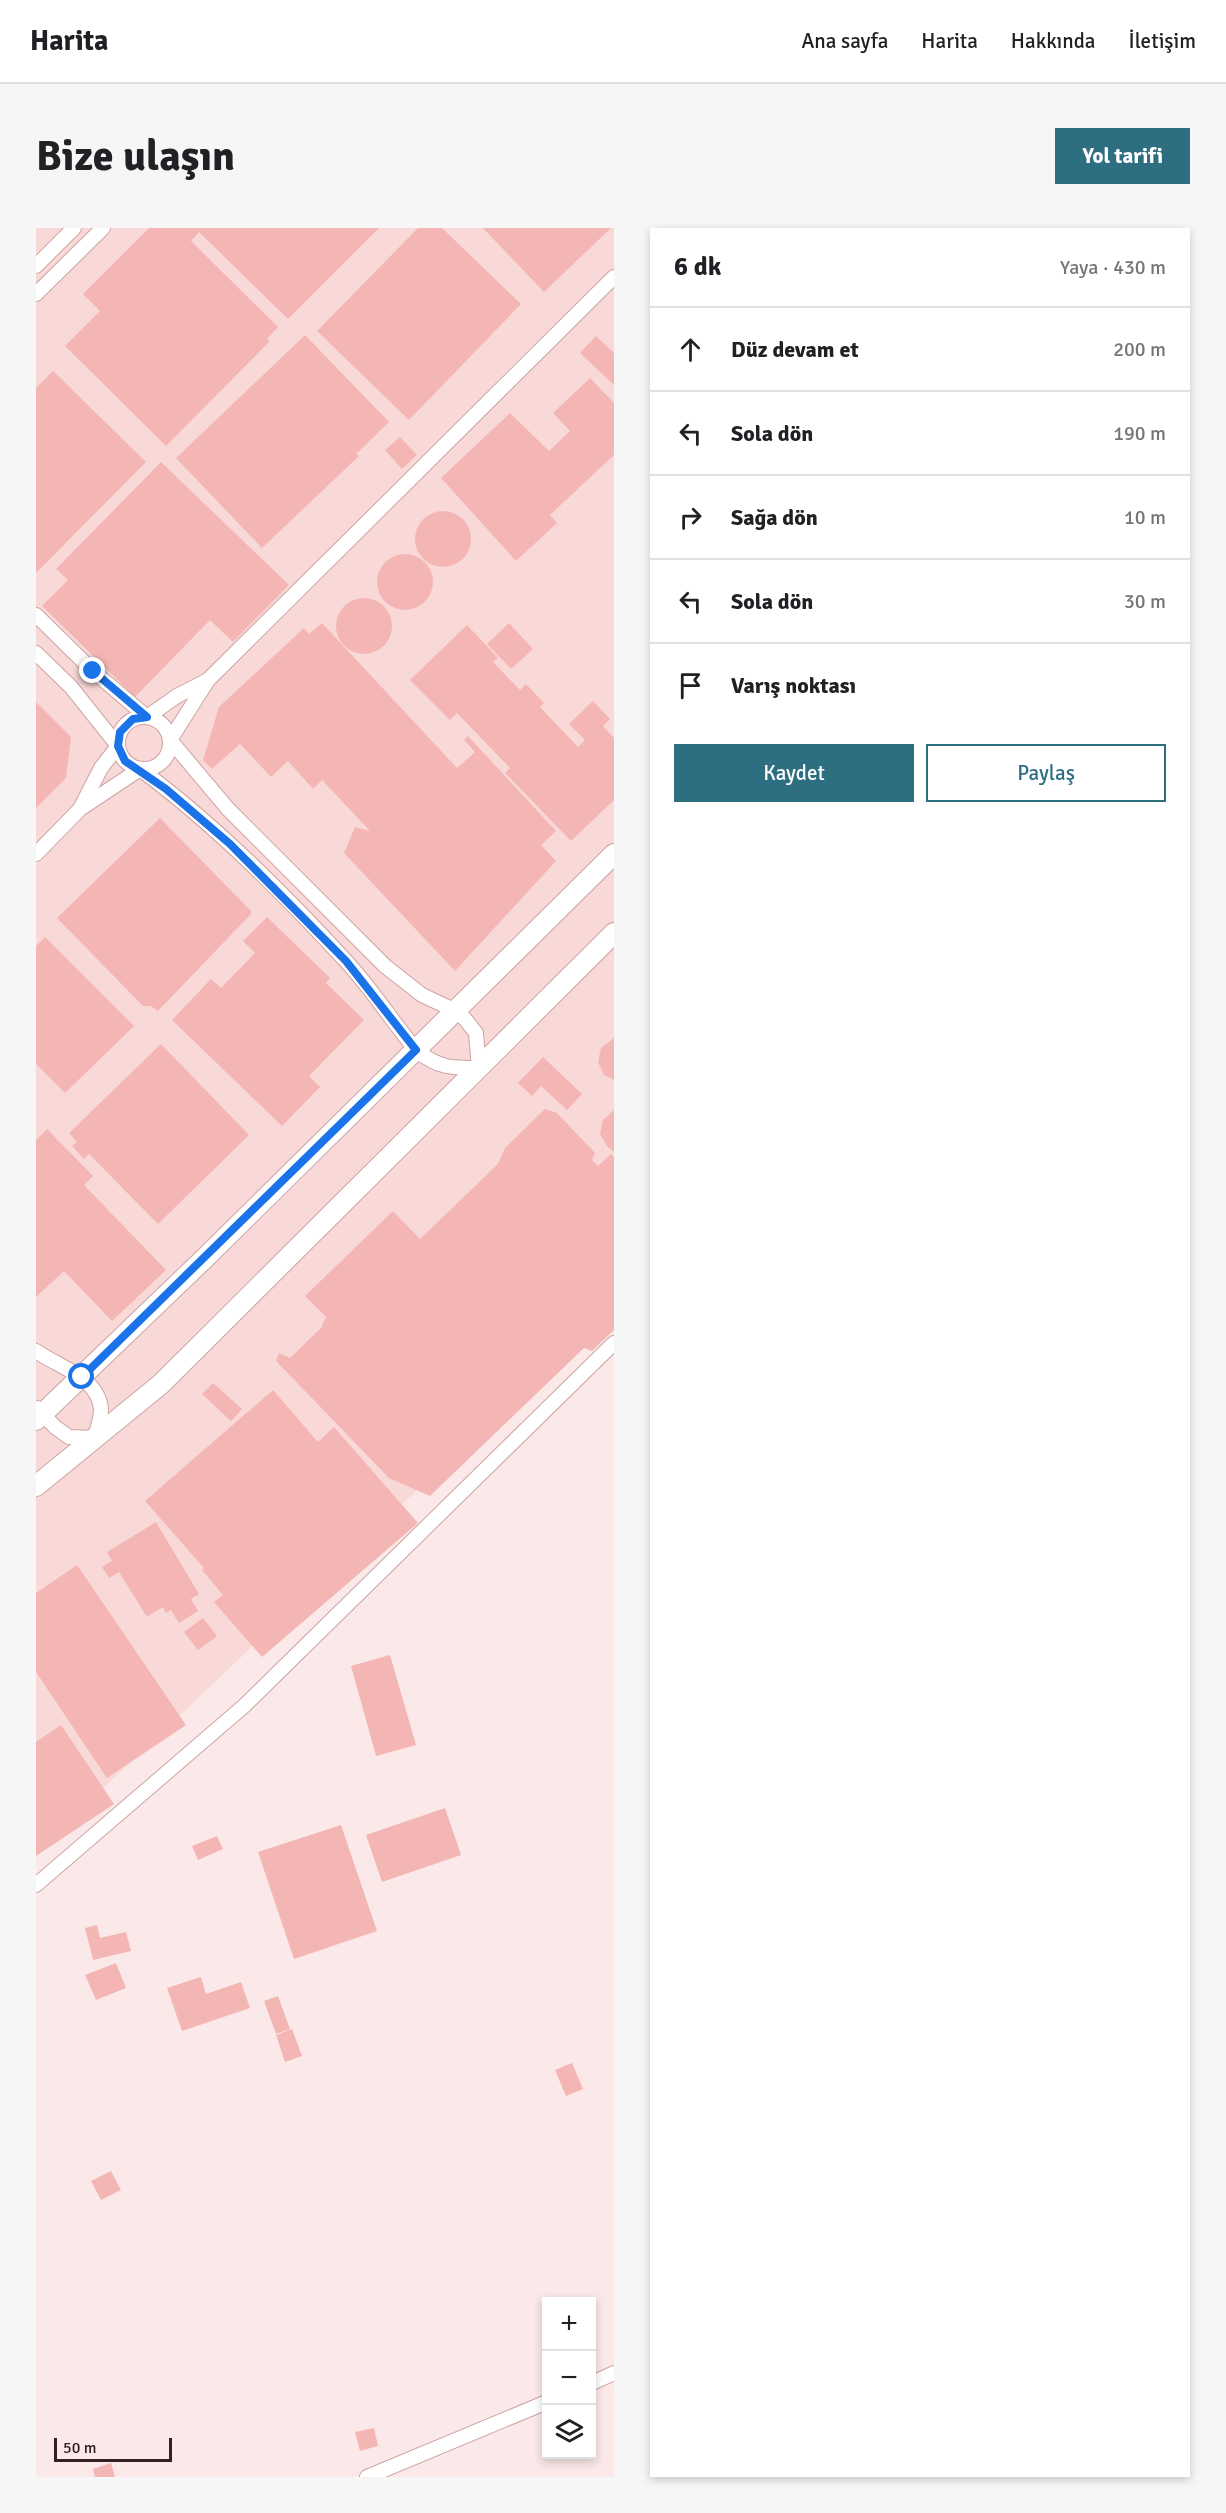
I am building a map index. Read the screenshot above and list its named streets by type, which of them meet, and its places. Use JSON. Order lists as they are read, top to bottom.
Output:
{
  "scale_bar": "50 m",
  "page": {
    "header": "Harita",
    "nav": [
      "Ana sayfa",
      "Harita",
      "Hakkında",
      "İletişim"
    ],
    "buttons": [
      "Yol tarifi",
      ["Kaydet", "Paylaş"]
    ],
    "title": "Bize ulaşın",
    "heading": ["6 dk", "Yaya · 430 m"],
    "list": [
      ["Düz devam et", "200 m"],
      ["Sola dön", "190 m"],
      ["Sağa dön", "10 m"],
      ["Sola dön", "30 m"],
      "Varış noktası"
    ],
    "map_buttons": ["+", "−"],
    "scale": "50 m"
  }
}
